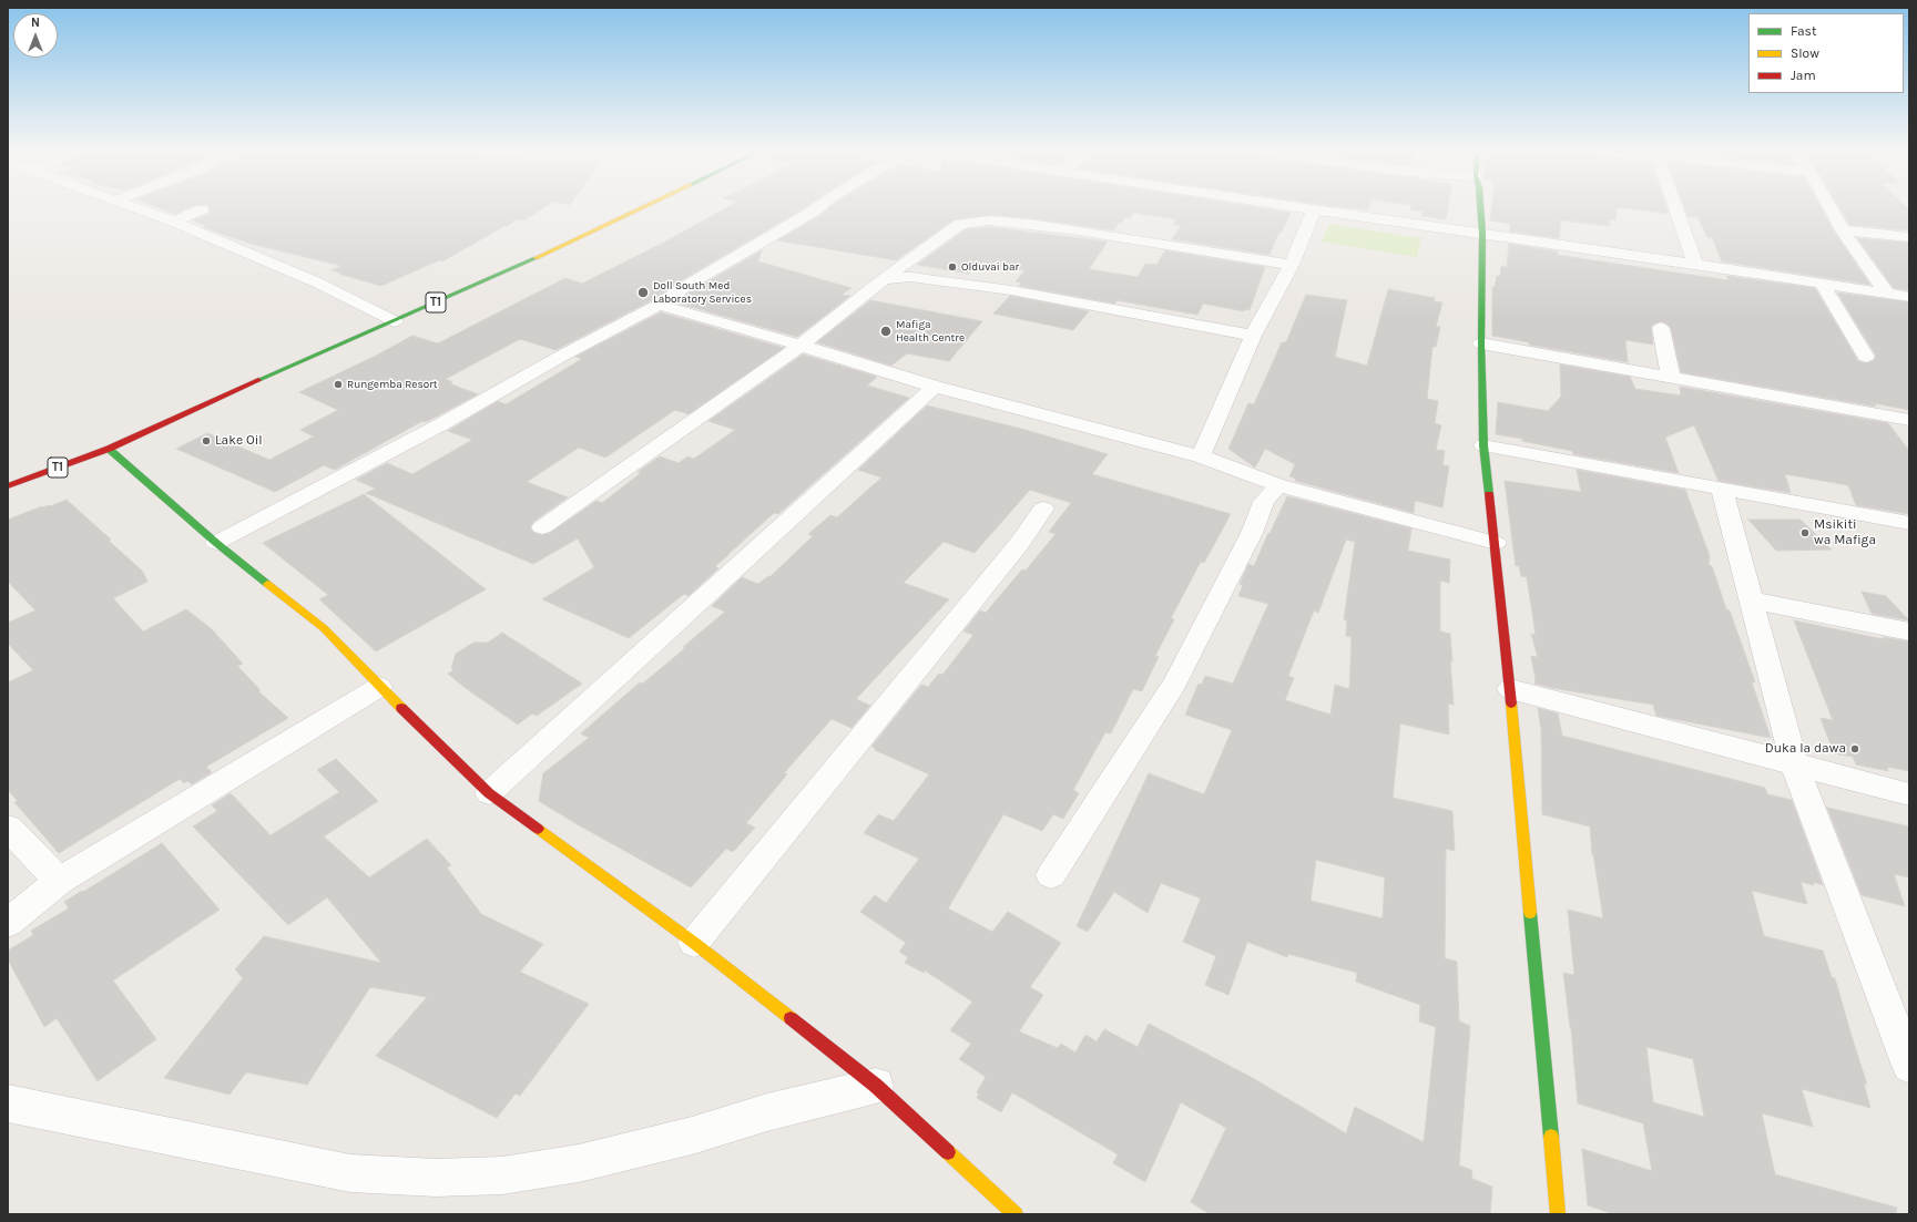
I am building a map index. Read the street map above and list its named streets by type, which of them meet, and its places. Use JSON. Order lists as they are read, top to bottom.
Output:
{
  "streets": {
    "main road": ["T1"]
  },
  "places": [
    "Olduvai bar",
    "Doll South Med Laboratory Services",
    "Mafiga Health Centre",
    "Rungemba Resort",
    "Lake Oil",
    "Msikiti wa Mafiga",
    "Duka la dawa"
  ],
  "legend": ["Fast", "Slow", "Jam"],
  "north": "top"
}
